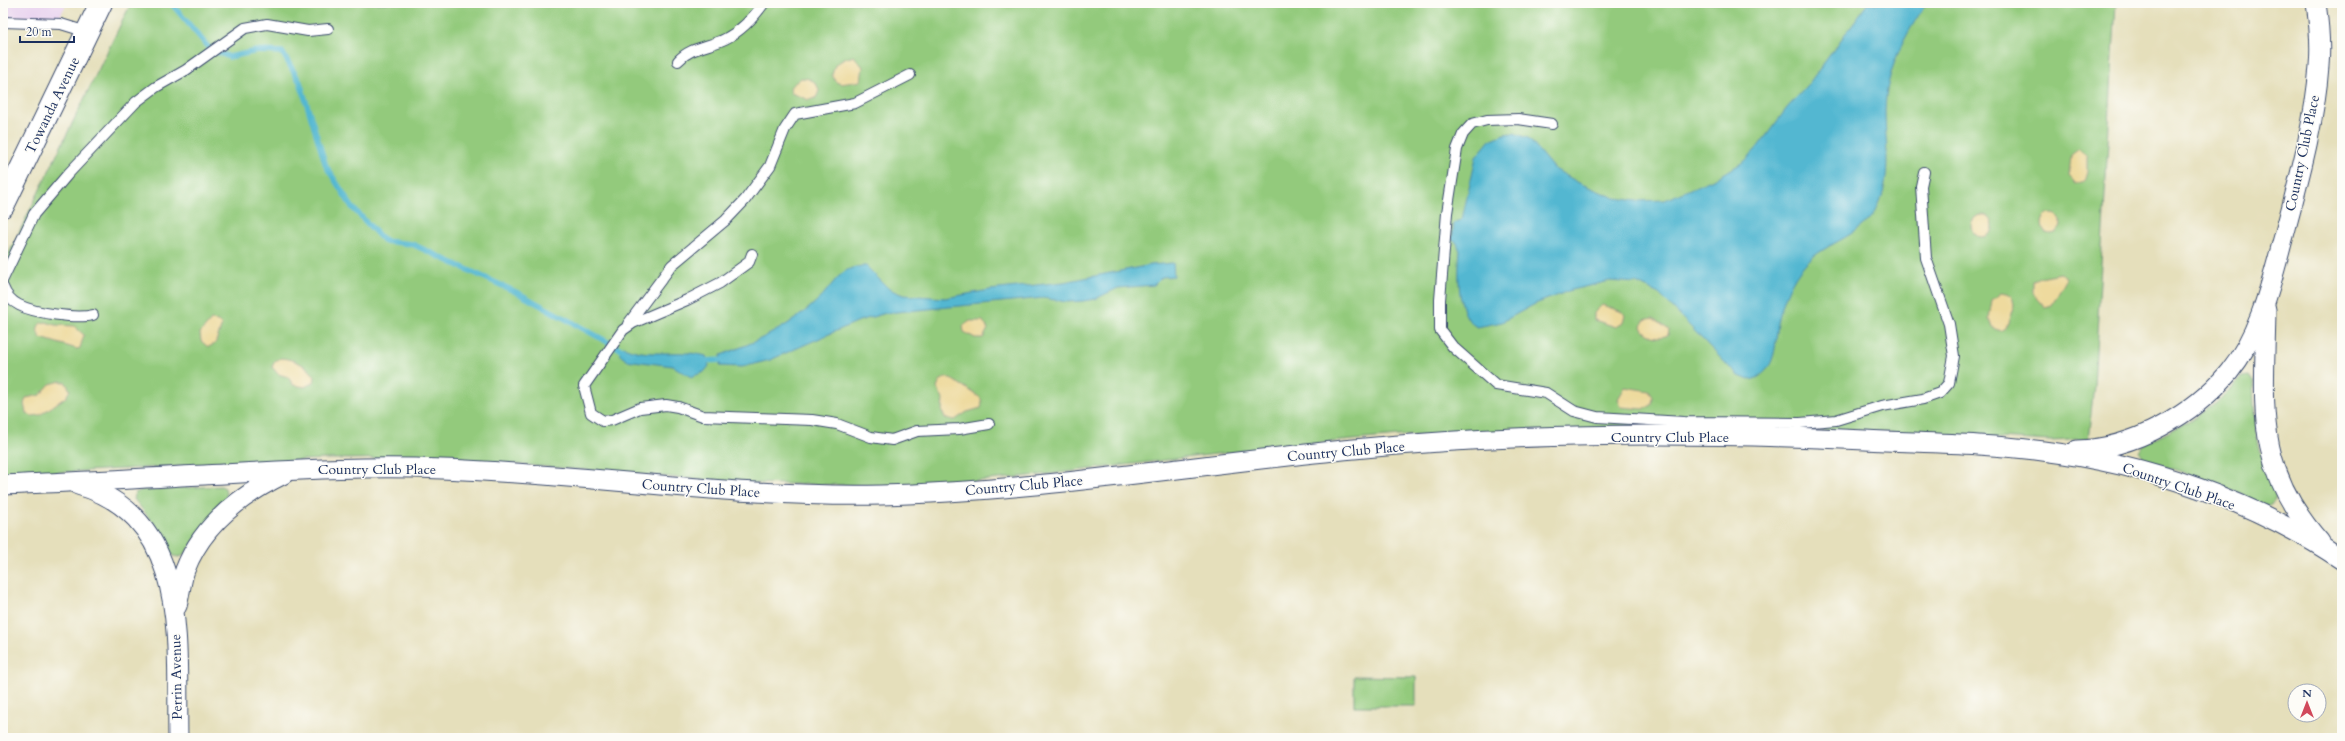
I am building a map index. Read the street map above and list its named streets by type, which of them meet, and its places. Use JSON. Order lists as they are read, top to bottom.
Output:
{
  "streets": {
    "main road": ["Towanda Avenue"],
    "street": ["Country Club Place", "Perrin Avenue"]
  },
  "crossings": [
    ["Country Club Place", "Perrin Avenue"]
  ],
  "scale_bar": "20 m",
  "north": "top"
}
